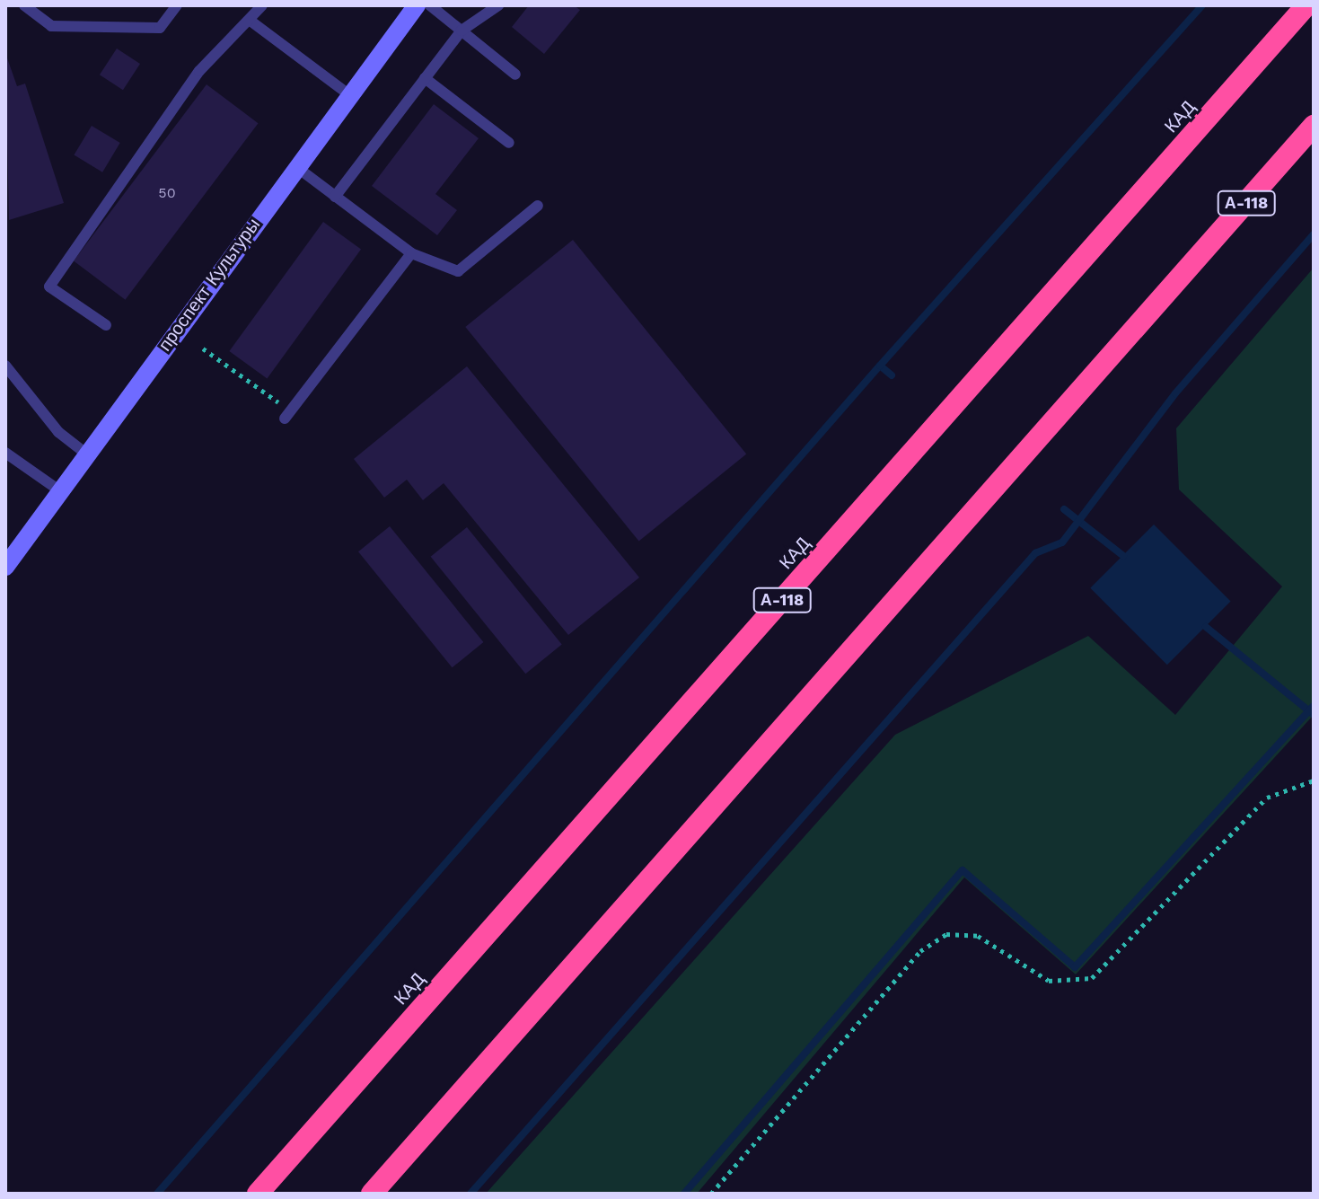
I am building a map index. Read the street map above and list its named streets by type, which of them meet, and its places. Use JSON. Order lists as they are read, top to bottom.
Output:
{
  "streets": {
    "highway": ["КАД", "А-118"],
    "street": ["проспект Культуры"]
  },
  "house_numbers": ["50"]
}
